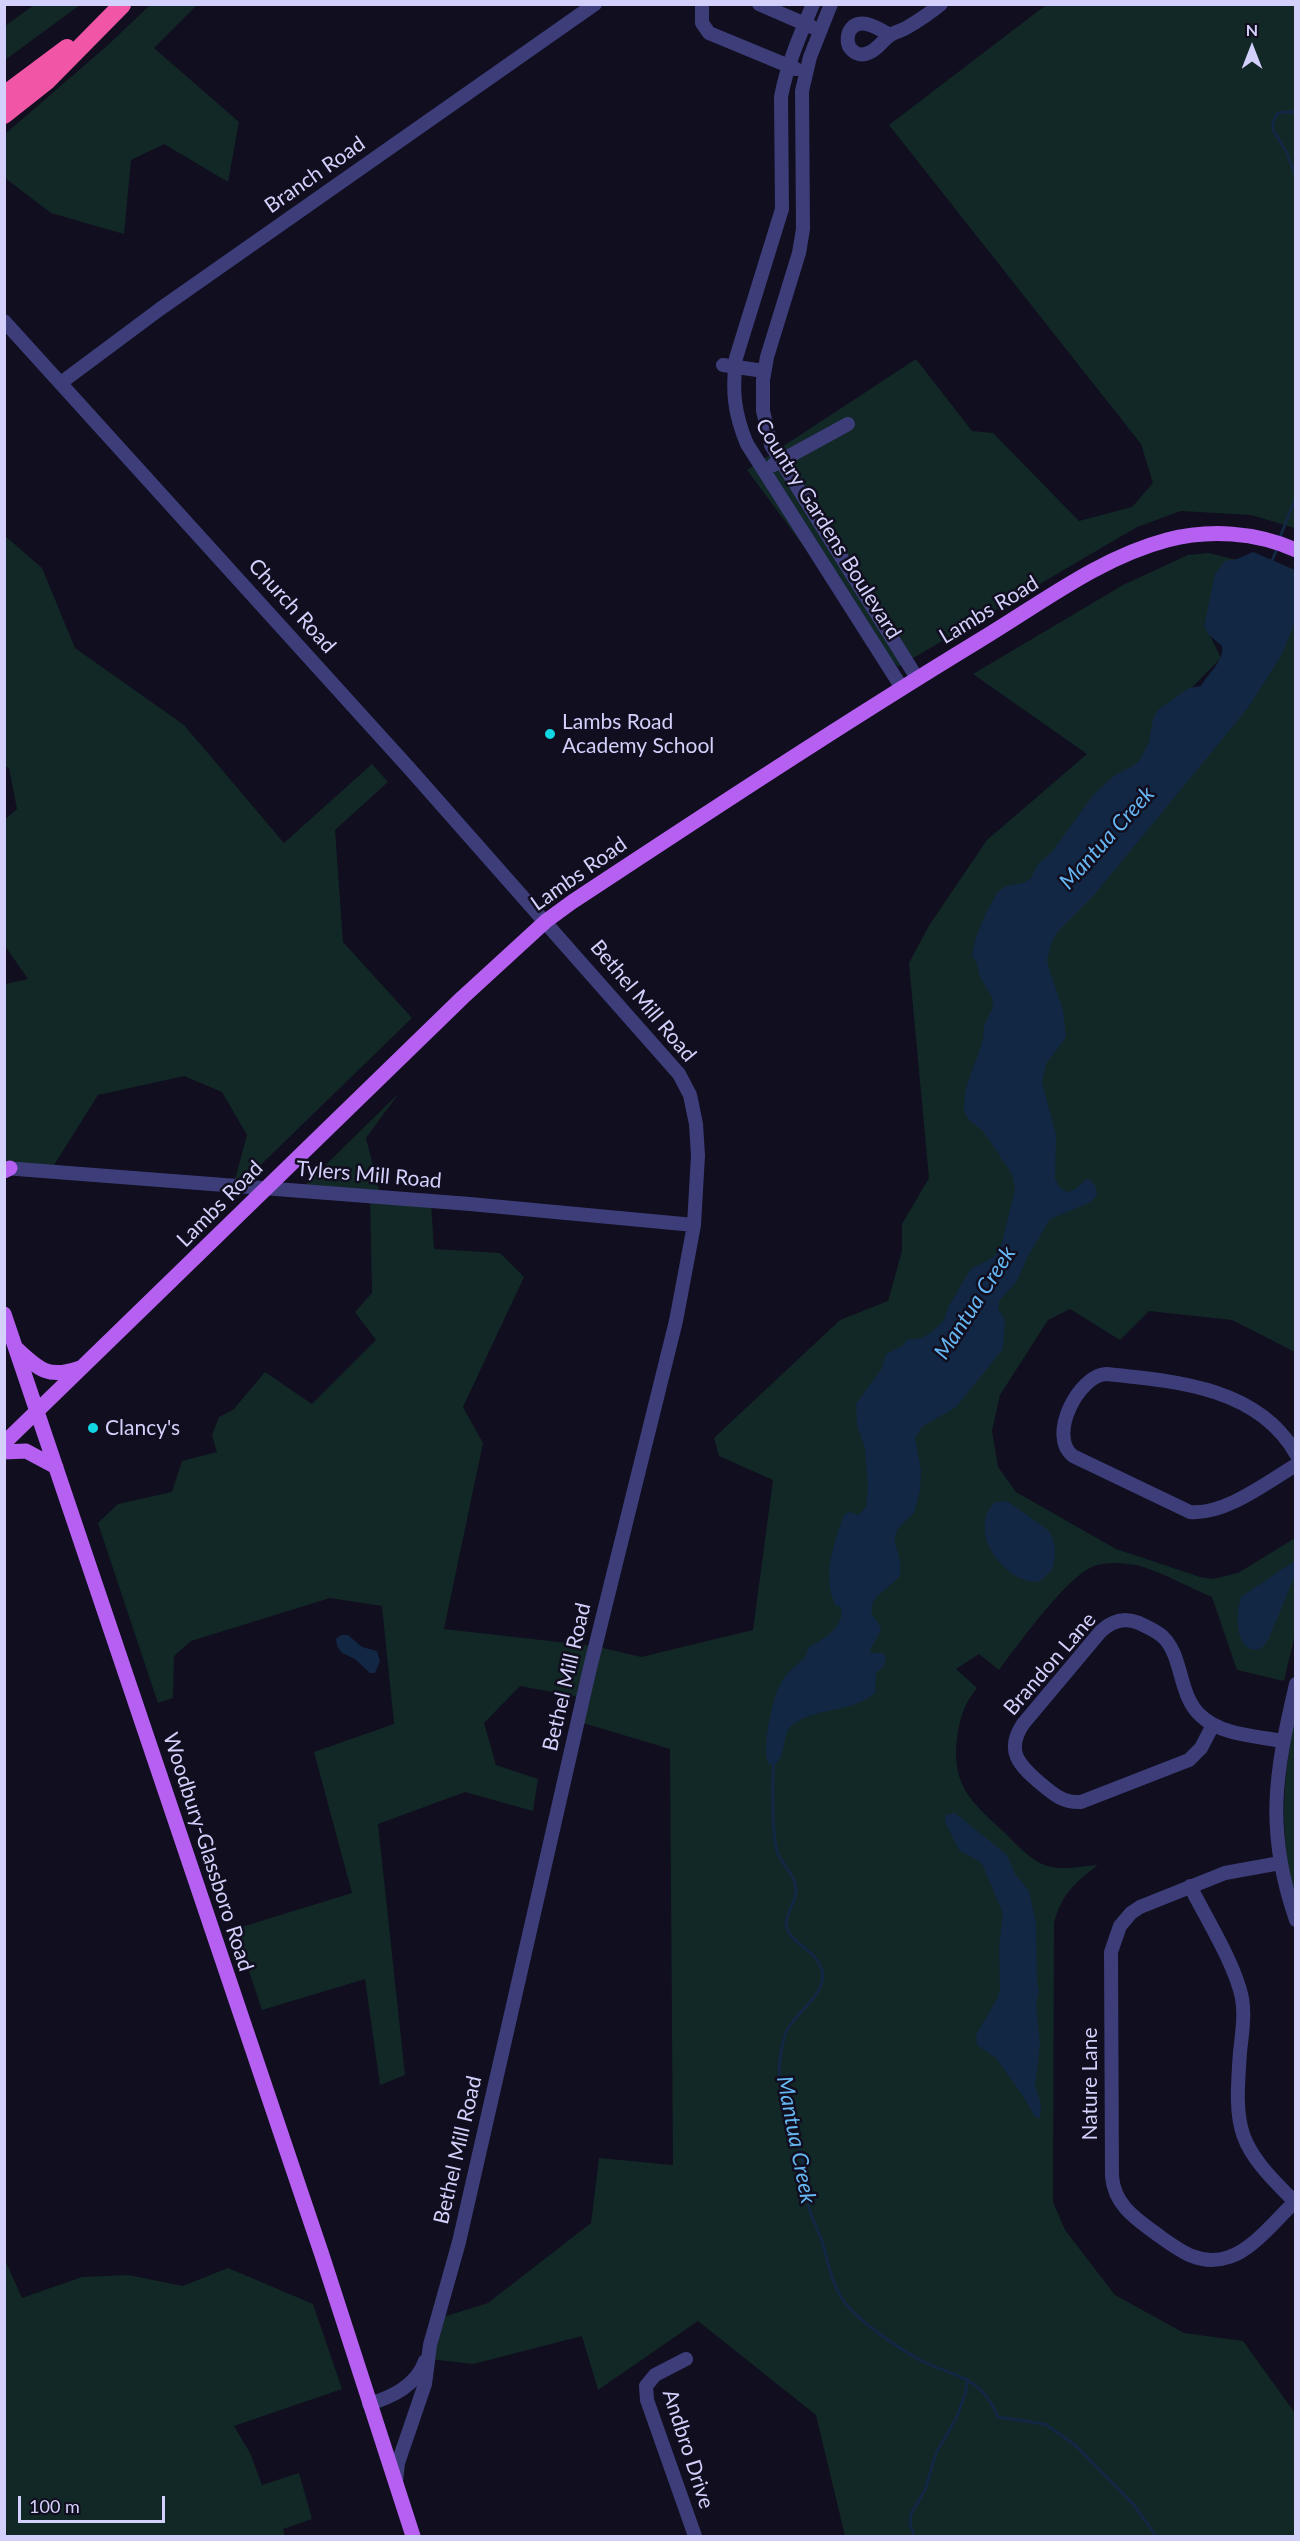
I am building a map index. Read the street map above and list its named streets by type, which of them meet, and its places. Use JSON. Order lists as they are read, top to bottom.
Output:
{
  "streets": {
    "main road": ["Lambs Road", "Woodbury-Glassboro Road"],
    "street": [
      "Branch Road",
      "Country Gardens Boulevard",
      "Church Road",
      "Bethel Mill Road",
      "Tylers Mill Road",
      "Brandon Lane",
      "Nature Lane",
      "Andbro Drive"
    ]
  },
  "crossings": [
    ["Branch Road", "Church Road"],
    ["Country Gardens Boulevard", "Lambs Road"],
    ["Church Road", "Lambs Road"],
    ["Church Road", "Bethel Mill Road"],
    ["Lambs Road", "Bethel Mill Road"],
    ["Lambs Road", "Tylers Mill Road"],
    ["Lambs Road", "Woodbury-Glassboro Road"],
    ["Bethel Mill Road", "Tylers Mill Road"],
    ["Bethel Mill Road", "Woodbury-Glassboro Road"]
  ],
  "water": ["Mantua Creek"],
  "places": ["Lambs Road Academy School", "Clancy's"],
  "scale_bar": "100 m",
  "north": "top"
}
